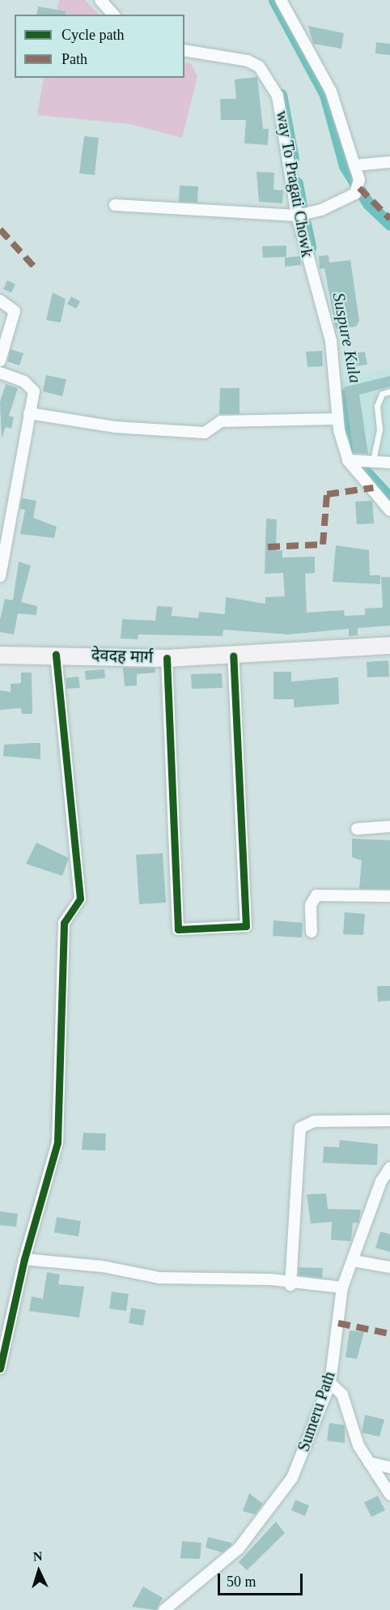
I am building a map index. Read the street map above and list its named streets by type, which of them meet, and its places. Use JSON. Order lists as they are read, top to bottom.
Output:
{
  "streets": {
    "main road": ["देवदह मार्ग"],
    "street": ["way To Pragati Chowk", "Sumeru Path"]
  },
  "water": ["Suspure Kula"],
  "legend": ["Cycle path", "Path"],
  "scale_bar": "50 m",
  "north": "top"
}
